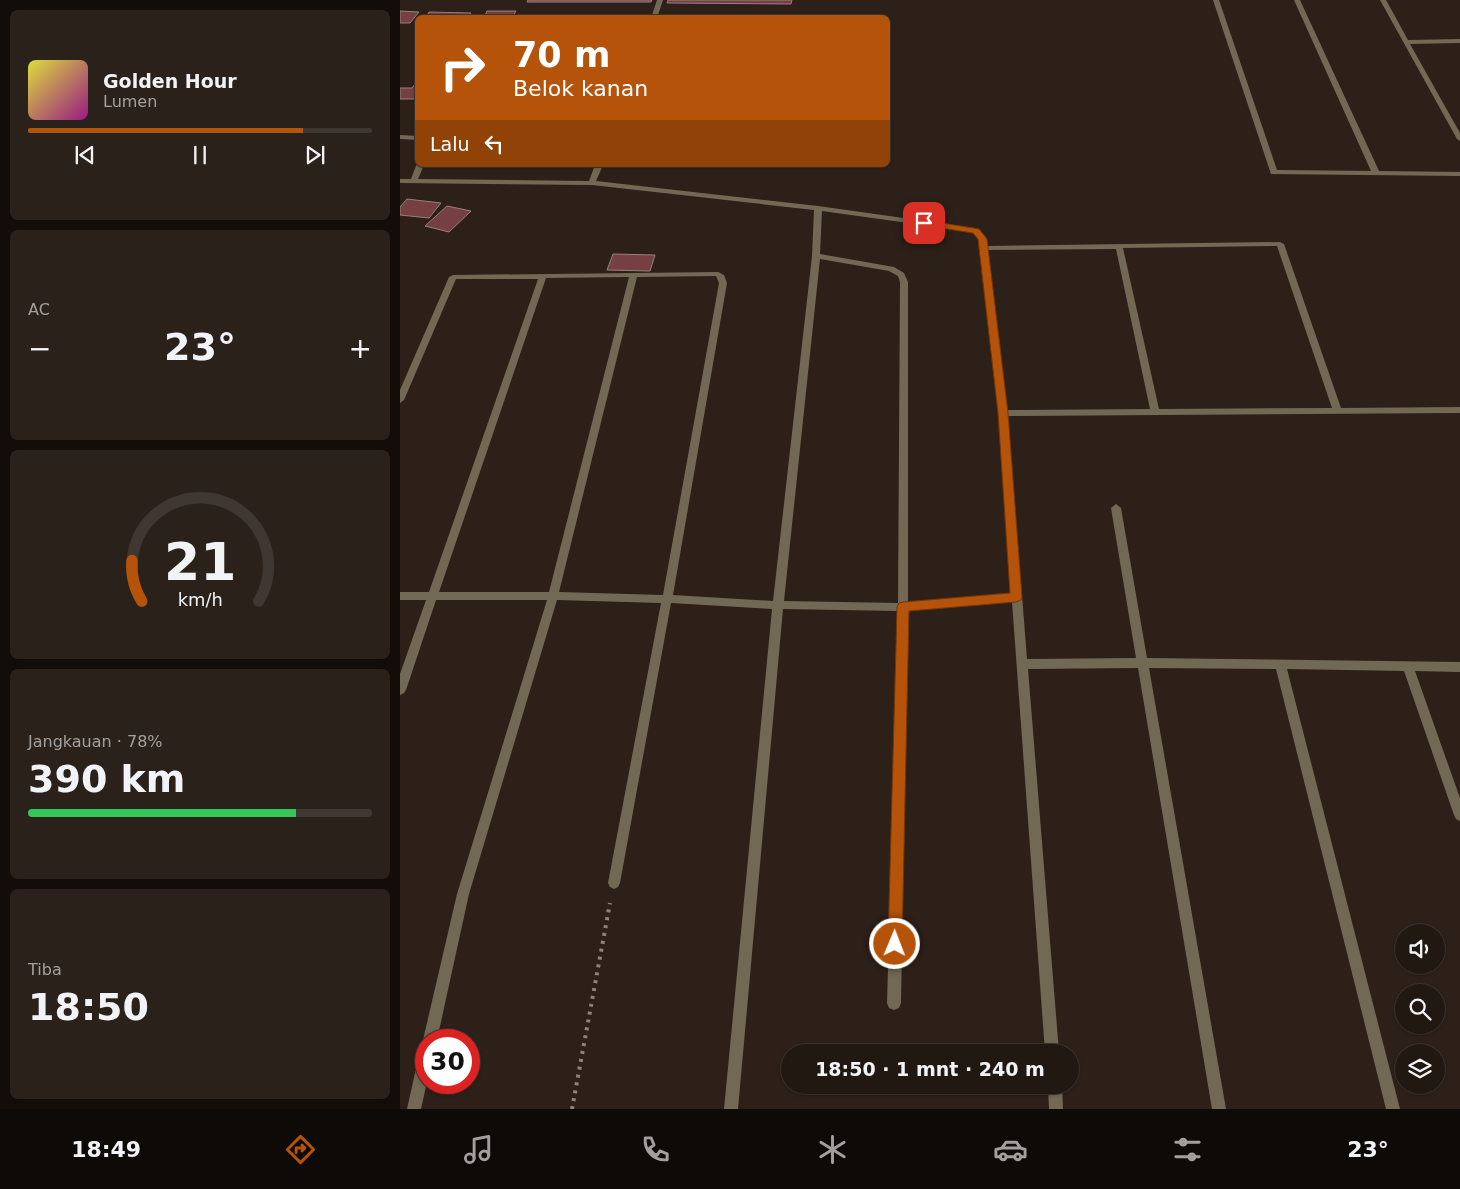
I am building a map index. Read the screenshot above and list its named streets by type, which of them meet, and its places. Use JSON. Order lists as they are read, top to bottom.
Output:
{
  "page": {
    "turn": ["70 m", "Belok kanan"],
    "song": ["Golden Hour", "Lumen"],
    "then": "Lalu",
    "tile": [
      "AC",
      ["Jangkauan · 78%", "390 km"],
      ["Tiba", "18:50"]
    ],
    "heat": ["−", "23°", "+"],
    "limit": "30",
    "trip": "18:50 · 1 mnt · 240 m",
    "tabs": ["18:49", "23°"],
    "gauge": ["21", "km/h"]
  }
}
